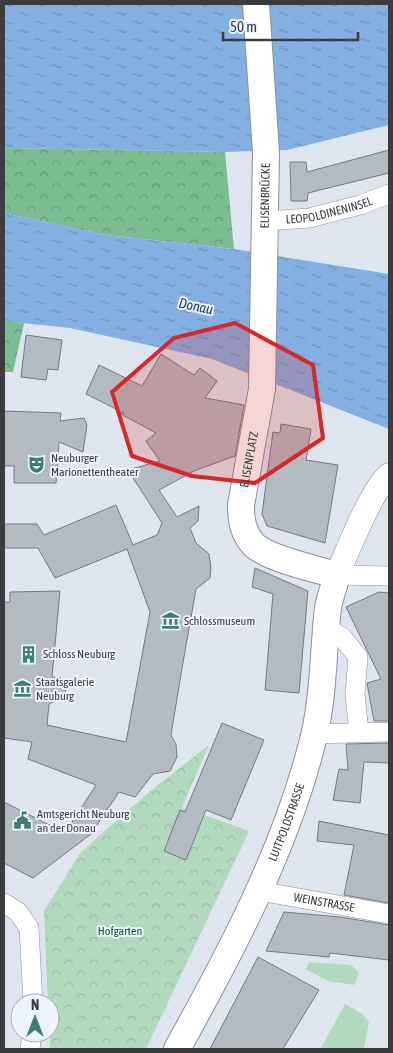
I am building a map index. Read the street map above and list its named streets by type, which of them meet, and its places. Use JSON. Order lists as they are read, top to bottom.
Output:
{
  "streets": {
    "main road": ["ELISENBRÜCKE", "ELISENPLATZ", "LUITPOLDSTRASSE"],
    "street": ["LEOPOLDINENINSEL", "WEINSTRASSE"]
  },
  "crossings": [
    ["ELISENBRÜCKE", "LEOPOLDINENINSEL"],
    ["ELISENBRÜCKE", "ELISENPLATZ"],
    ["ELISENPLATZ", "LUITPOLDSTRASSE"],
    ["LUITPOLDSTRASSE", "WEINSTRASSE"]
  ],
  "water": ["Donau"],
  "parks": ["Hofgarten"],
  "places": {
    "theatre": ["Neuburger Marionettentheater"],
    "museum": ["Schlossmuseum", "Staatsgalerie Neuburg"],
    "building": ["Schloss Neuburg"],
    "public building": ["Amtsgericht Neuburg an der Donau"]
  },
  "scale_bar": "50 m",
  "north": "top"
}
